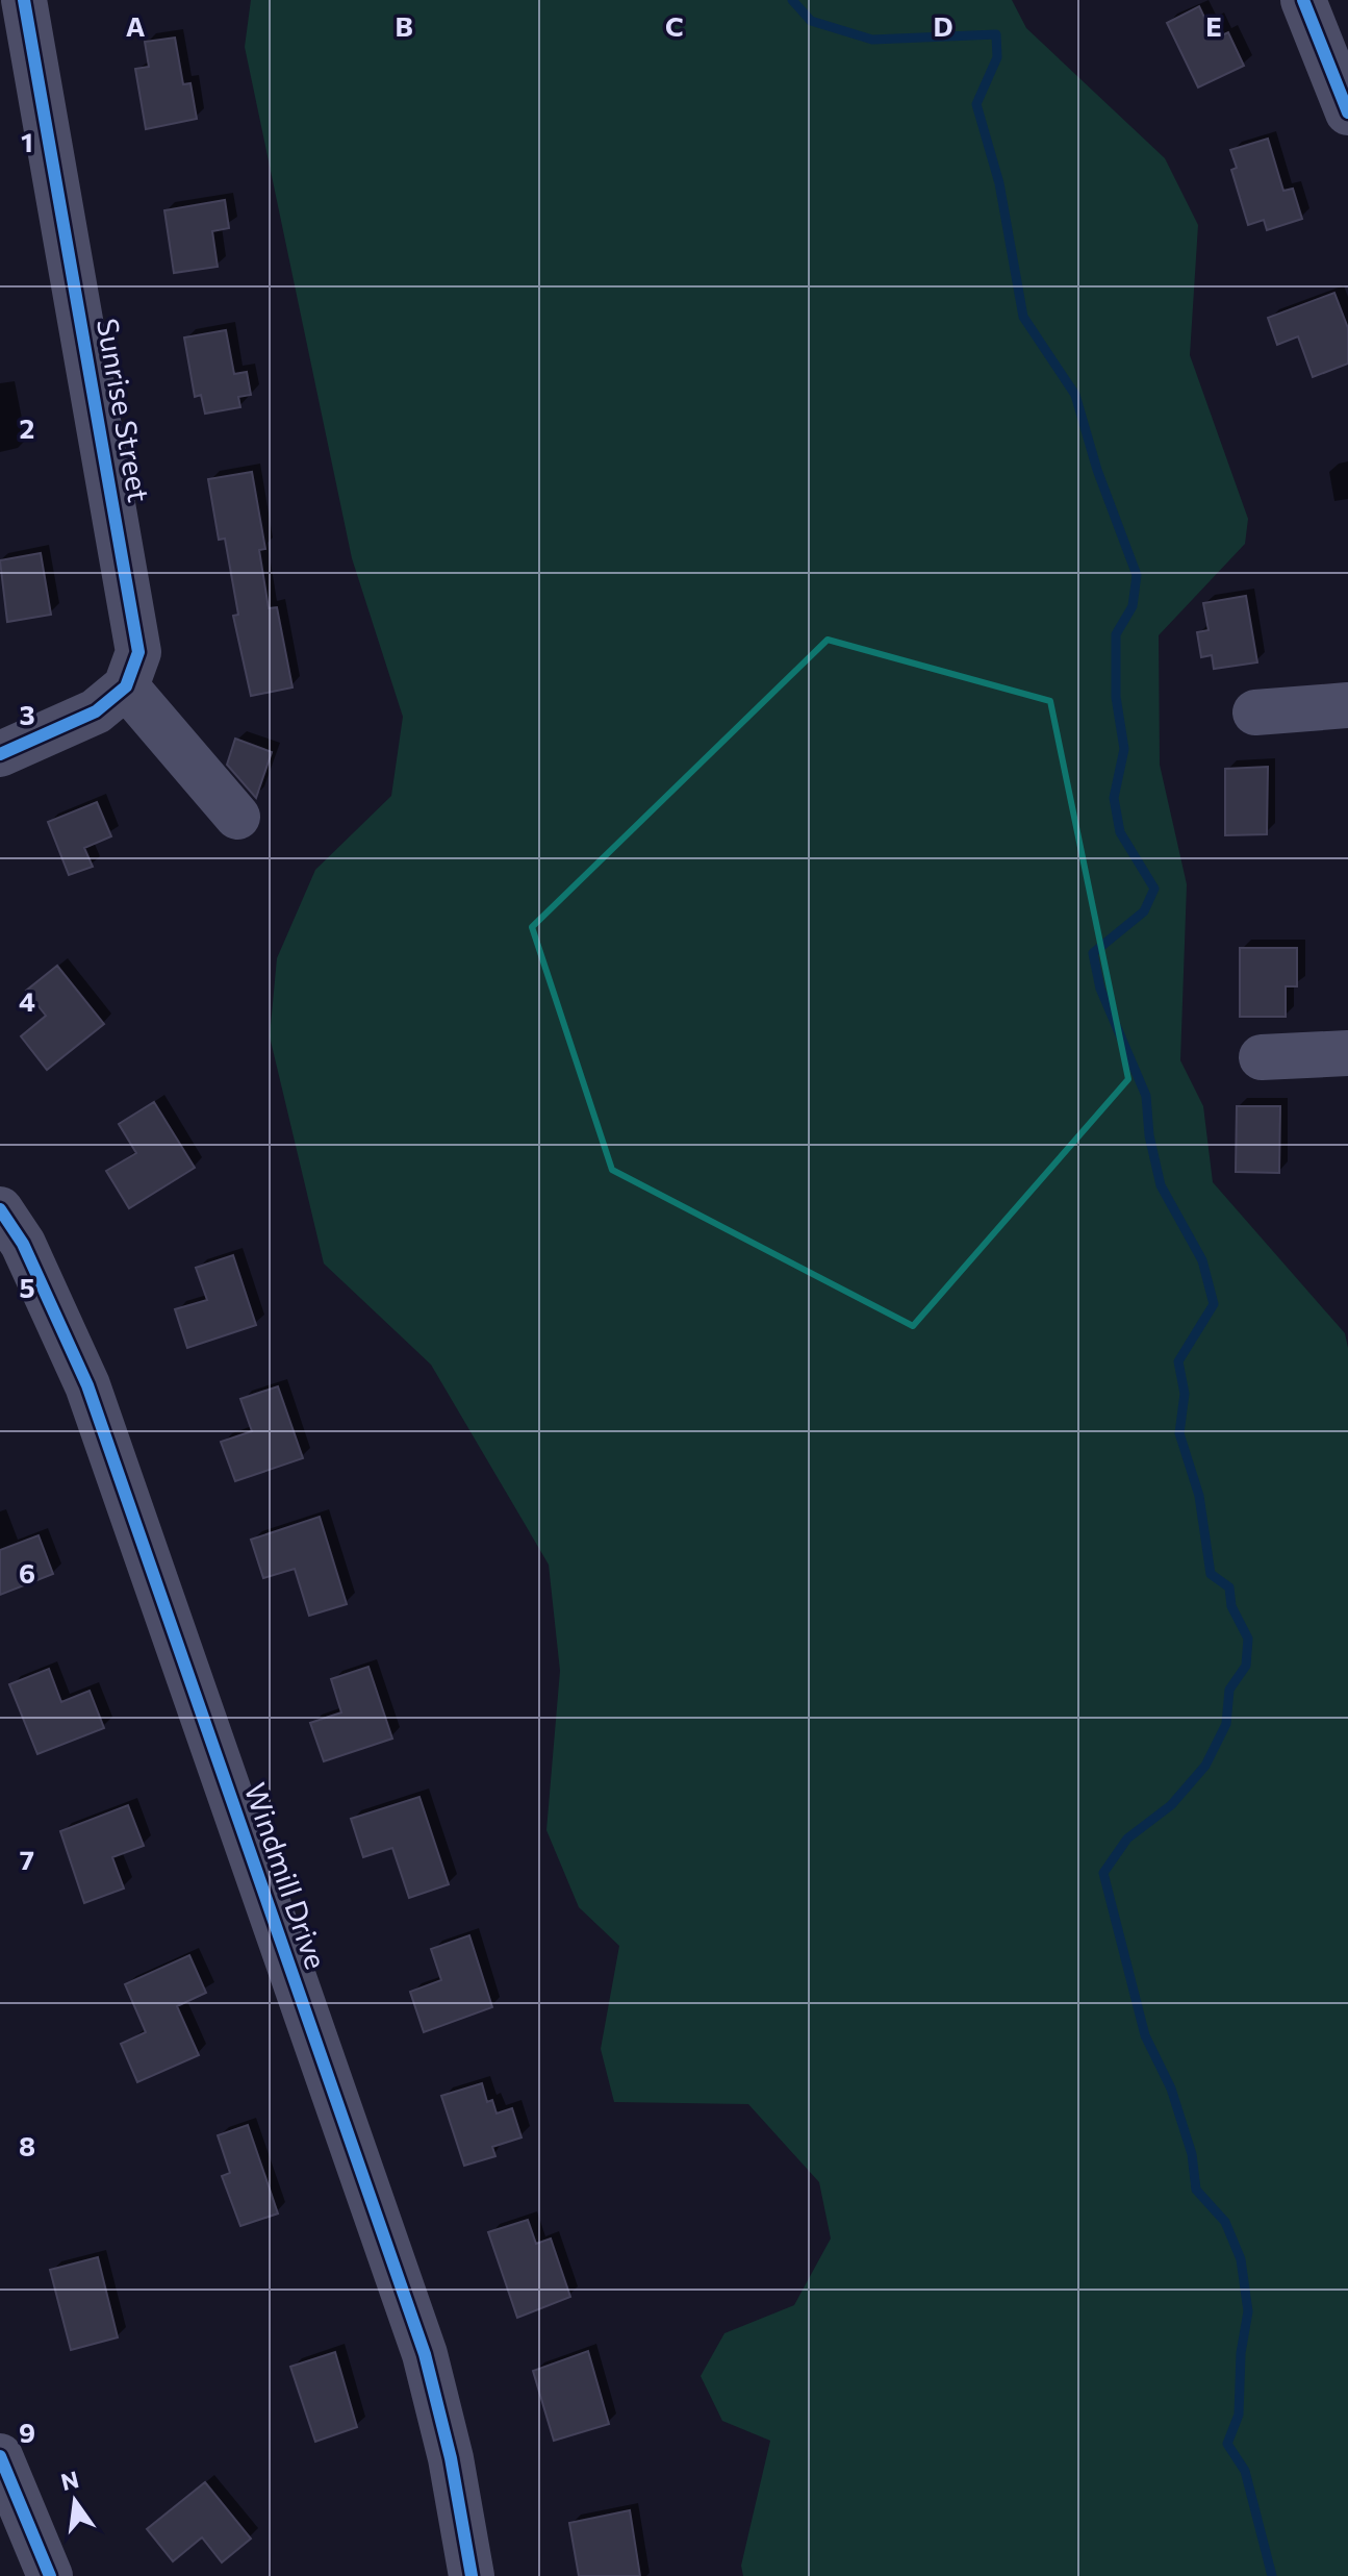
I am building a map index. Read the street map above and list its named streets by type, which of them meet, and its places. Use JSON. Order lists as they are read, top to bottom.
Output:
{
  "streets": {
    "street": ["Sunrise Street", "Windmill Drive"]
  },
  "north": "top",
  "grid": {
    "columns": [
      "A",
      "B",
      "C",
      "D",
      "E"
    ],
    "rows": [
      "1",
      "2",
      "3",
      "4",
      "5",
      "6",
      "7",
      "8",
      "9"
    ]
  }
}
